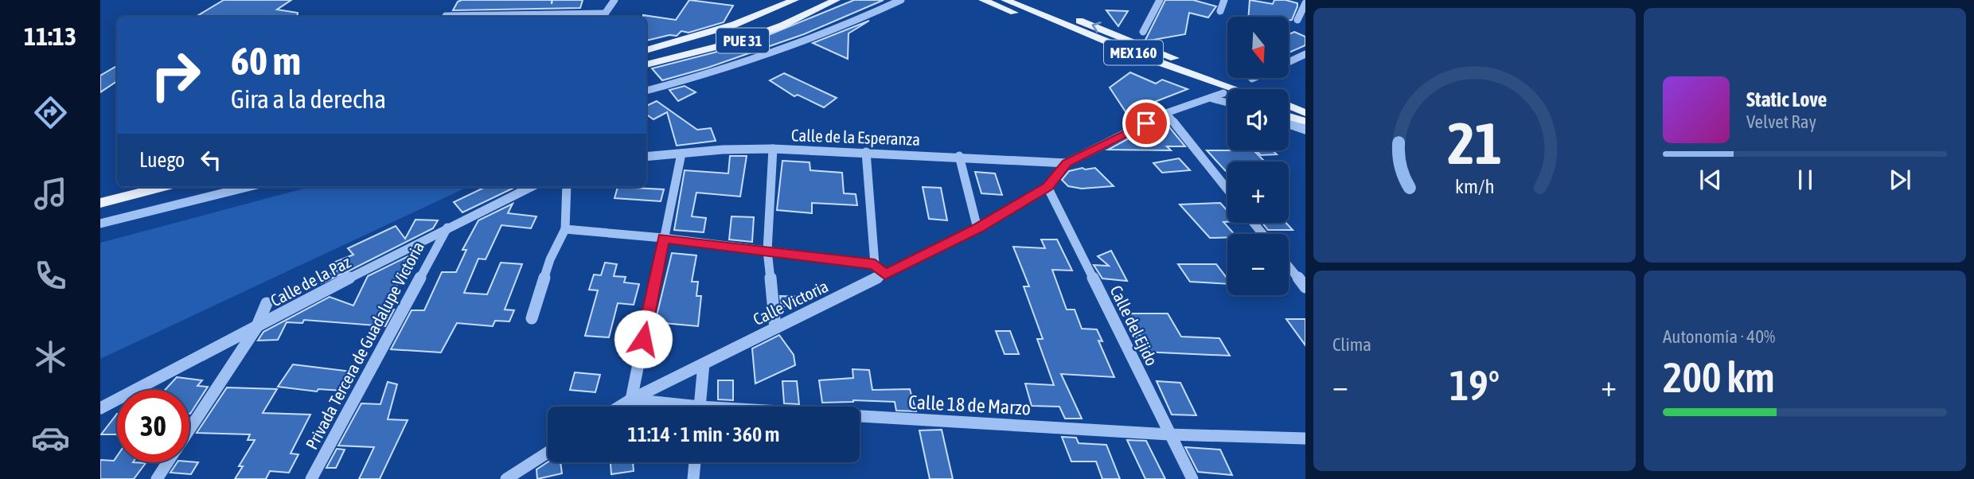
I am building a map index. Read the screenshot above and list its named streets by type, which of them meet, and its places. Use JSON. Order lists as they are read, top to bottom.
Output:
{
  "streets": {
    "main road": ["PUE 31", "MEX 160"],
    "street": [
      "Calle de la Esperanza",
      "Calle de la Paz",
      "Calle Victoria",
      "Calle del Ejido",
      "Privada Tercera de Guadalupe Victoria",
      "Calle 18 de Marzo"
    ]
  },
  "crossings": [
    ["MEX 160", "Calle Victoria"],
    ["Calle de la Esperanza", "Calle Victoria"],
    ["Calle de la Paz", "Privada Tercera de Guadalupe Victoria"],
    ["Calle Victoria", "Calle del Ejido"],
    ["Calle Victoria", "Calle 18 de Marzo"],
    ["Calle del Ejido", "Calle 18 de Marzo"]
  ],
  "north": "bottom",
  "page": {
    "tabs": "11:13",
    "map_buttons": ["+", "−"],
    "turn": ["60 m", "Gira a la derecha"],
    "song": ["Static Love", "Velvet Ray"],
    "then": "Luego",
    "tile": [
      "Clima",
      ["Autonomía · 40%", "200 km"]
    ],
    "heat": ["−", "19°", "+"],
    "limit": "30",
    "trip": "11:14 · 1 min · 360 m",
    "gauge": ["21", "km/h"]
  }
}
